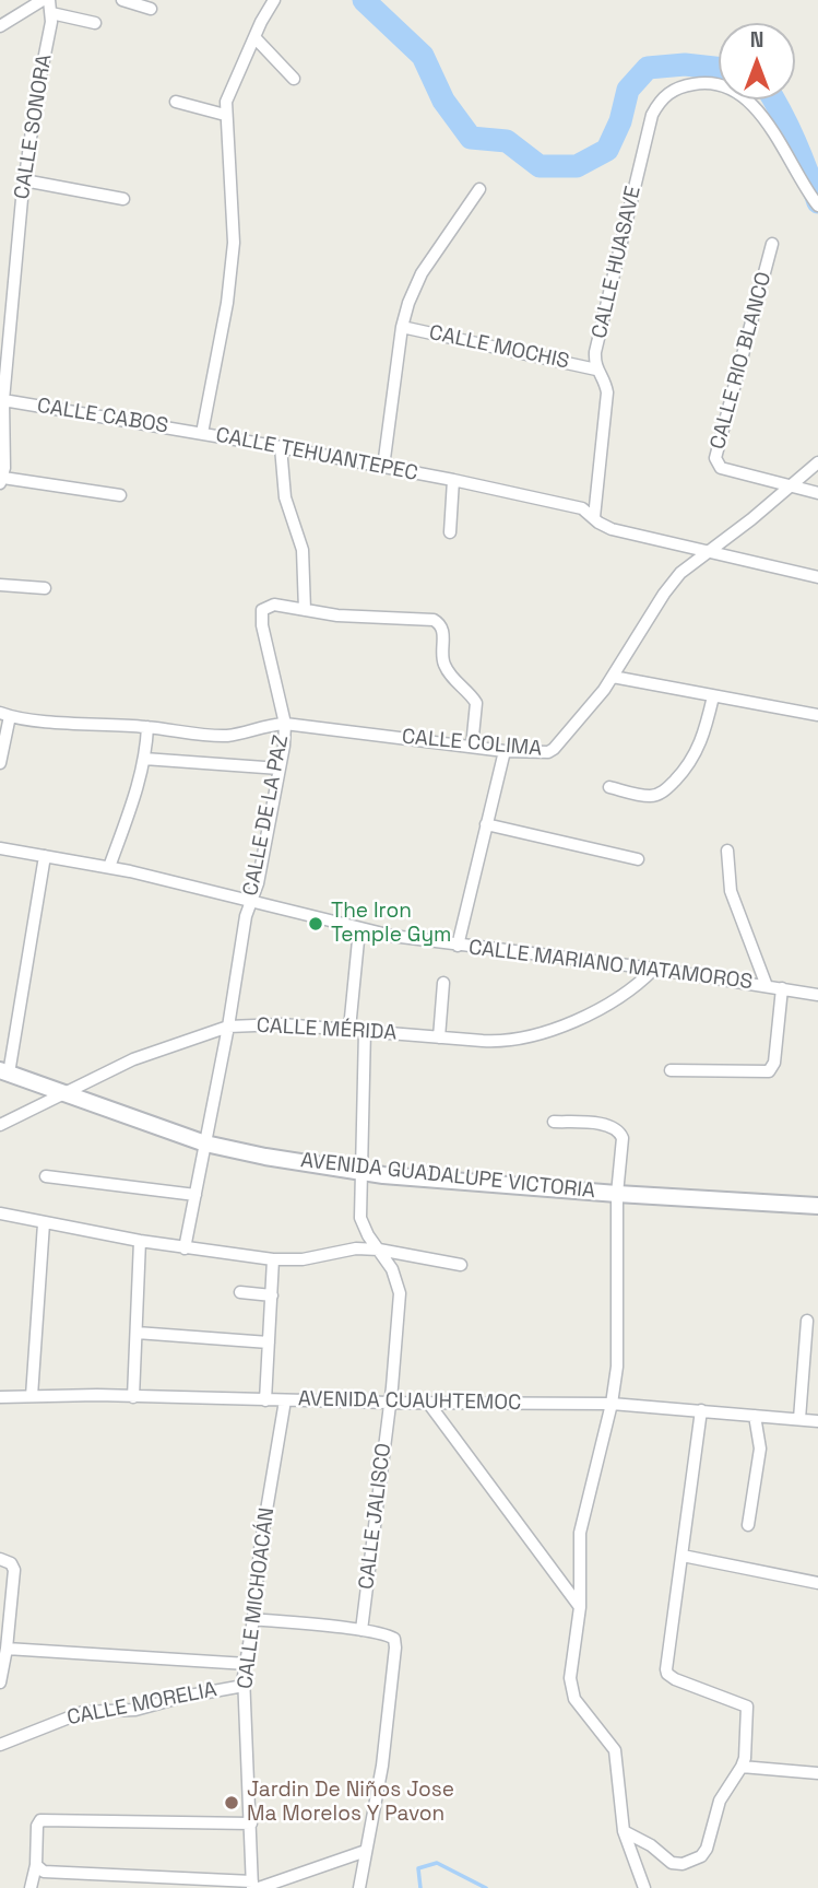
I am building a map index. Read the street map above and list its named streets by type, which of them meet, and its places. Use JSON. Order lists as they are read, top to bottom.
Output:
{
  "streets": {
    "main road": ["AVENIDA GUADALUPE VICTORIA"],
    "street": [
      "CALLE SONORA",
      "CALLE HUASAVE",
      "CALLE MOCHIS",
      "CALLE RIO BLANCO",
      "CALLE CABOS",
      "CALLE TEHUANTEPEC",
      "CALLE COLIMA",
      "CALLE DE LA PAZ",
      "CALLE MARIANO MATAMOROS",
      "CALLE MÉRIDA",
      "AVENIDA CUAUHTEMOC",
      "CALLE JALISCO",
      "CALLE MICHOACÁN",
      "CALLE MORELIA"
    ]
  },
  "crossings": [
    ["CALLE SONORA", "CALLE CABOS"],
    ["CALLE HUASAVE", "CALLE MOCHIS"],
    ["CALLE HUASAVE", "CALLE TEHUANTEPEC"],
    ["CALLE RIO BLANCO", "CALLE COLIMA"],
    ["CALLE CABOS", "CALLE TEHUANTEPEC"],
    ["CALLE TEHUANTEPEC", "CALLE COLIMA"],
    ["CALLE COLIMA", "CALLE DE LA PAZ"],
    ["CALLE DE LA PAZ", "CALLE MARIANO MATAMOROS"],
    ["CALLE DE LA PAZ", "CALLE MÉRIDA"],
    ["CALLE DE LA PAZ", "AVENIDA GUADALUPE VICTORIA"],
    ["CALLE MARIANO MATAMOROS", "CALLE MÉRIDA"],
    ["CALLE MÉRIDA", "AVENIDA GUADALUPE VICTORIA"],
    ["CALLE MÉRIDA", "CALLE JALISCO"],
    ["AVENIDA GUADALUPE VICTORIA", "CALLE JALISCO"],
    ["AVENIDA CUAUHTEMOC", "CALLE JALISCO"],
    ["AVENIDA CUAUHTEMOC", "CALLE MICHOACÁN"],
    ["CALLE MICHOACÁN", "CALLE MORELIA"]
  ],
  "places": ["The Iron Temple Gym", "Jardin De Niños Jose Ma Morelos Y Pavon"],
  "north": "top"
}
